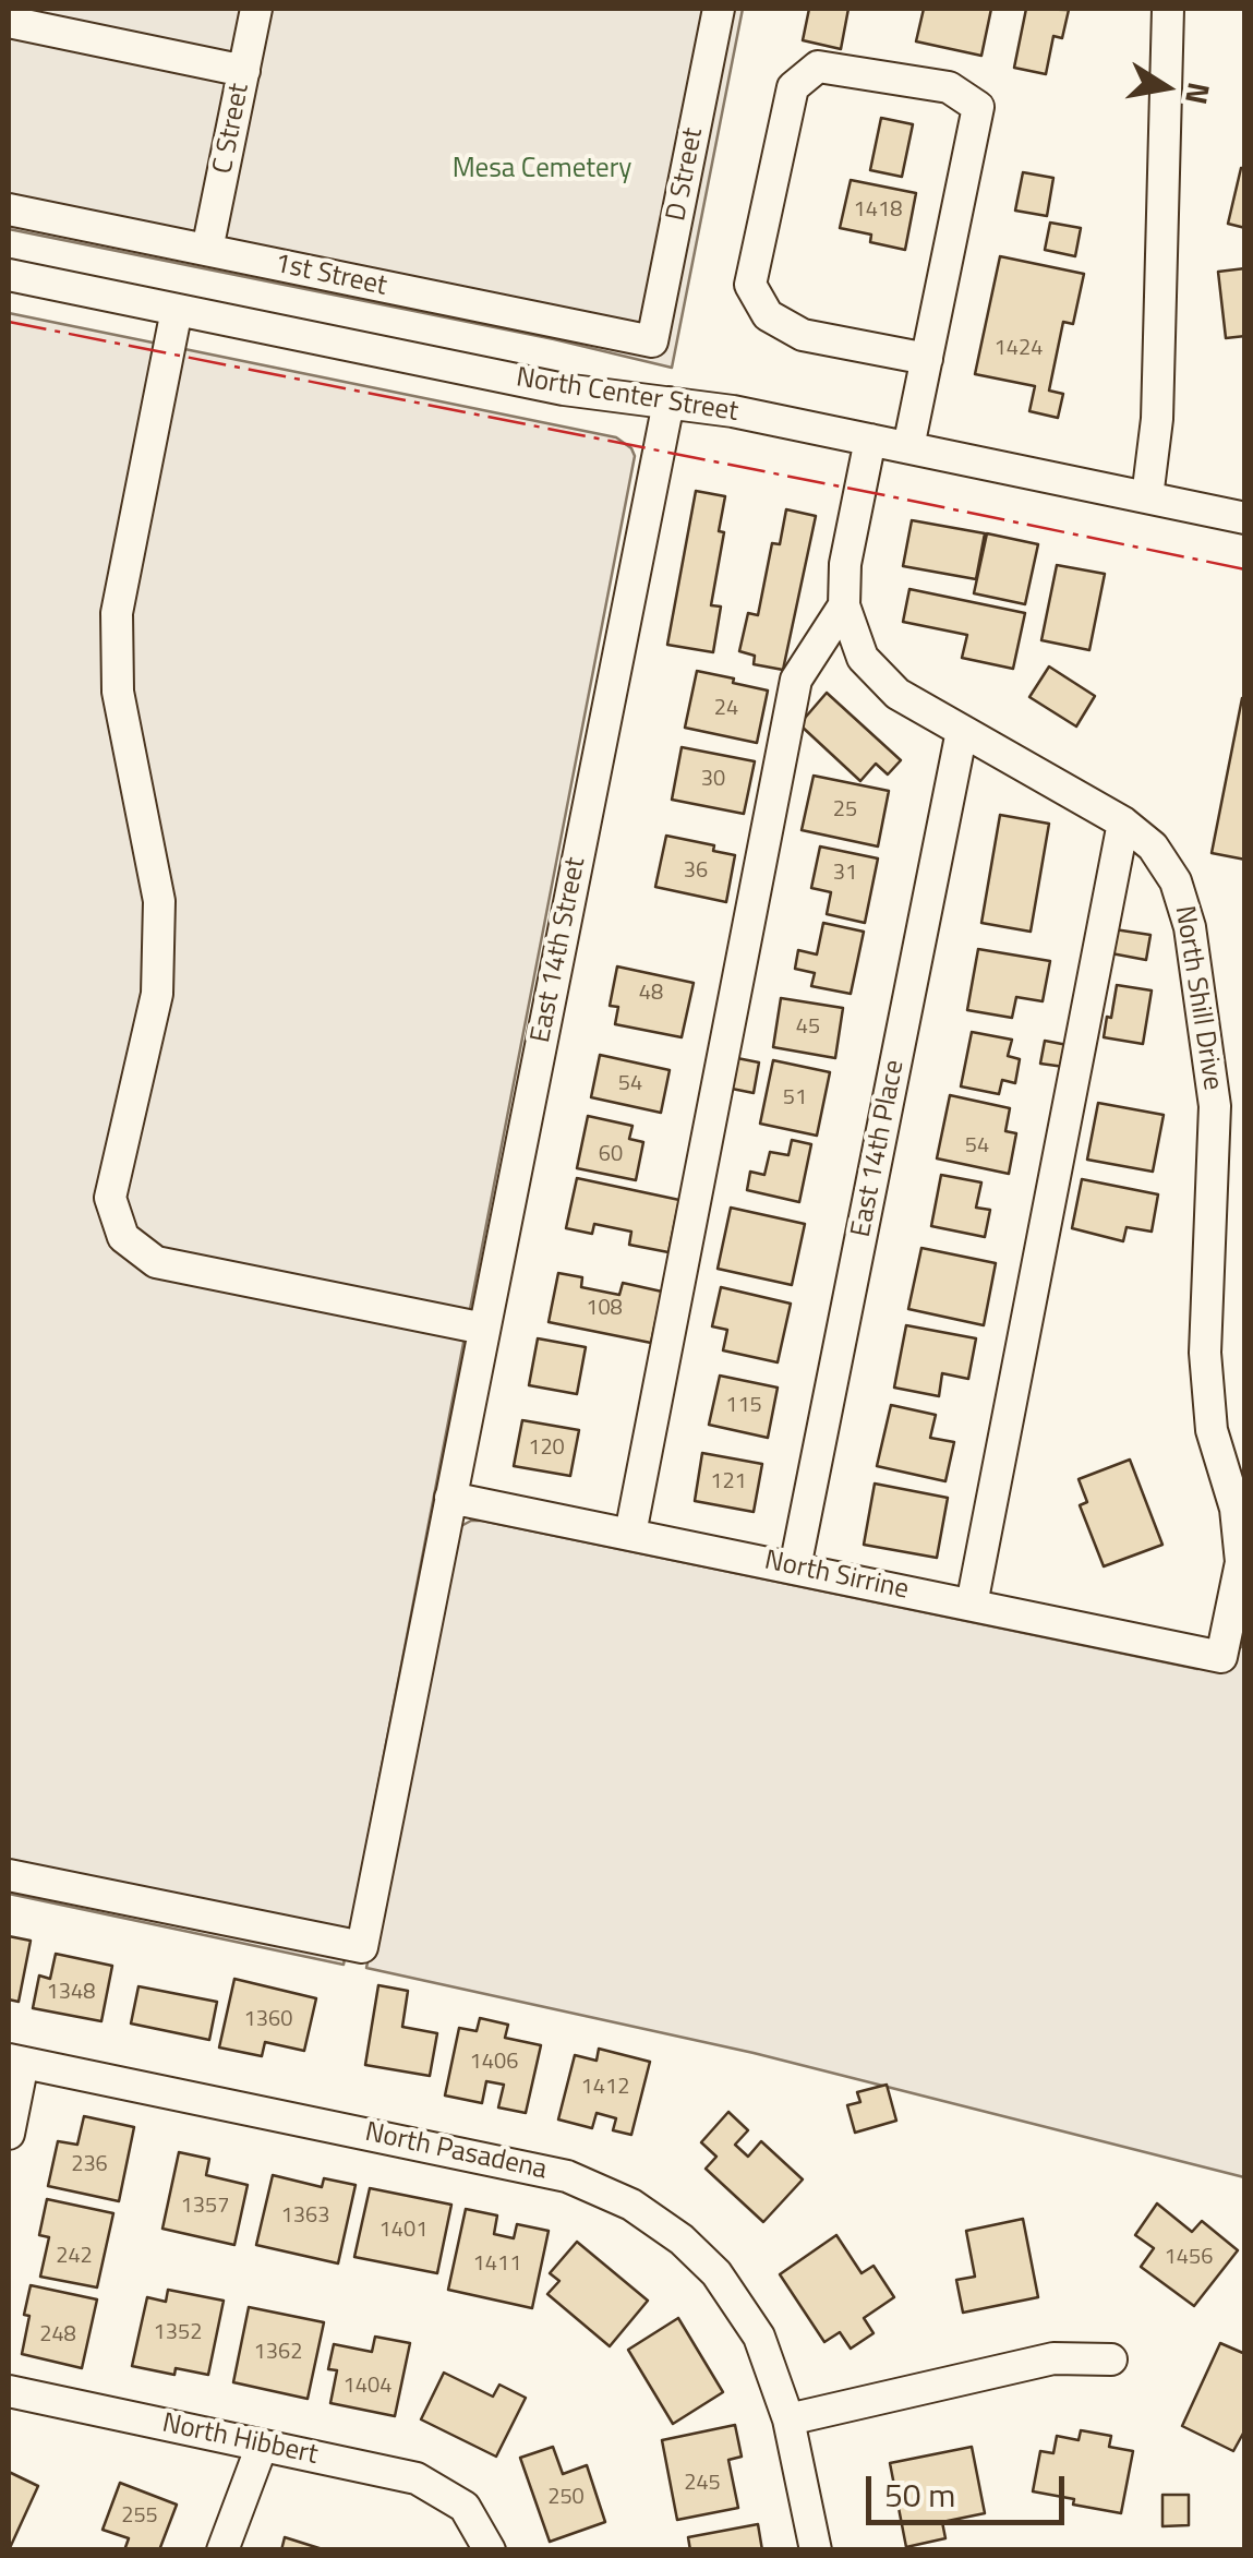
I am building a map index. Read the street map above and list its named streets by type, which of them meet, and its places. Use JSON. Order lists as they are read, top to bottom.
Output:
{
  "streets": {
    "street": [
      "C Street",
      "D Street",
      "1st Street",
      "North Center Street",
      "East 14th Street",
      "North Shill Drive",
      "East 14th Place",
      "North Sirrine",
      "North Pasadena",
      "North Hibbert"
    ]
  },
  "crossings": [
    ["C Street", "1st Street"],
    ["D Street", "1st Street"],
    ["North Center Street", "East 14th Street"],
    ["North Center Street", "North Shill Drive"],
    ["East 14th Street", "North Sirrine"],
    ["North Shill Drive", "East 14th Place"],
    ["North Shill Drive", "North Sirrine"],
    ["East 14th Place", "North Sirrine"]
  ],
  "parks": ["Mesa Cemetery"],
  "house_numbers": [
    "1418",
    "1424",
    "24",
    "30",
    "25",
    "36",
    "31",
    "48",
    "45",
    "54",
    "51",
    "54",
    "60",
    "108",
    "115",
    "120",
    "121",
    "1348",
    "1360",
    "1406",
    "1412",
    "236",
    "1357",
    "1363",
    "1401",
    "242",
    "1456",
    "1411",
    "1352",
    "248",
    "1362",
    "1404",
    "245",
    "250",
    "255"
  ],
  "scale_bar": "50 m",
  "north": "right"
}
